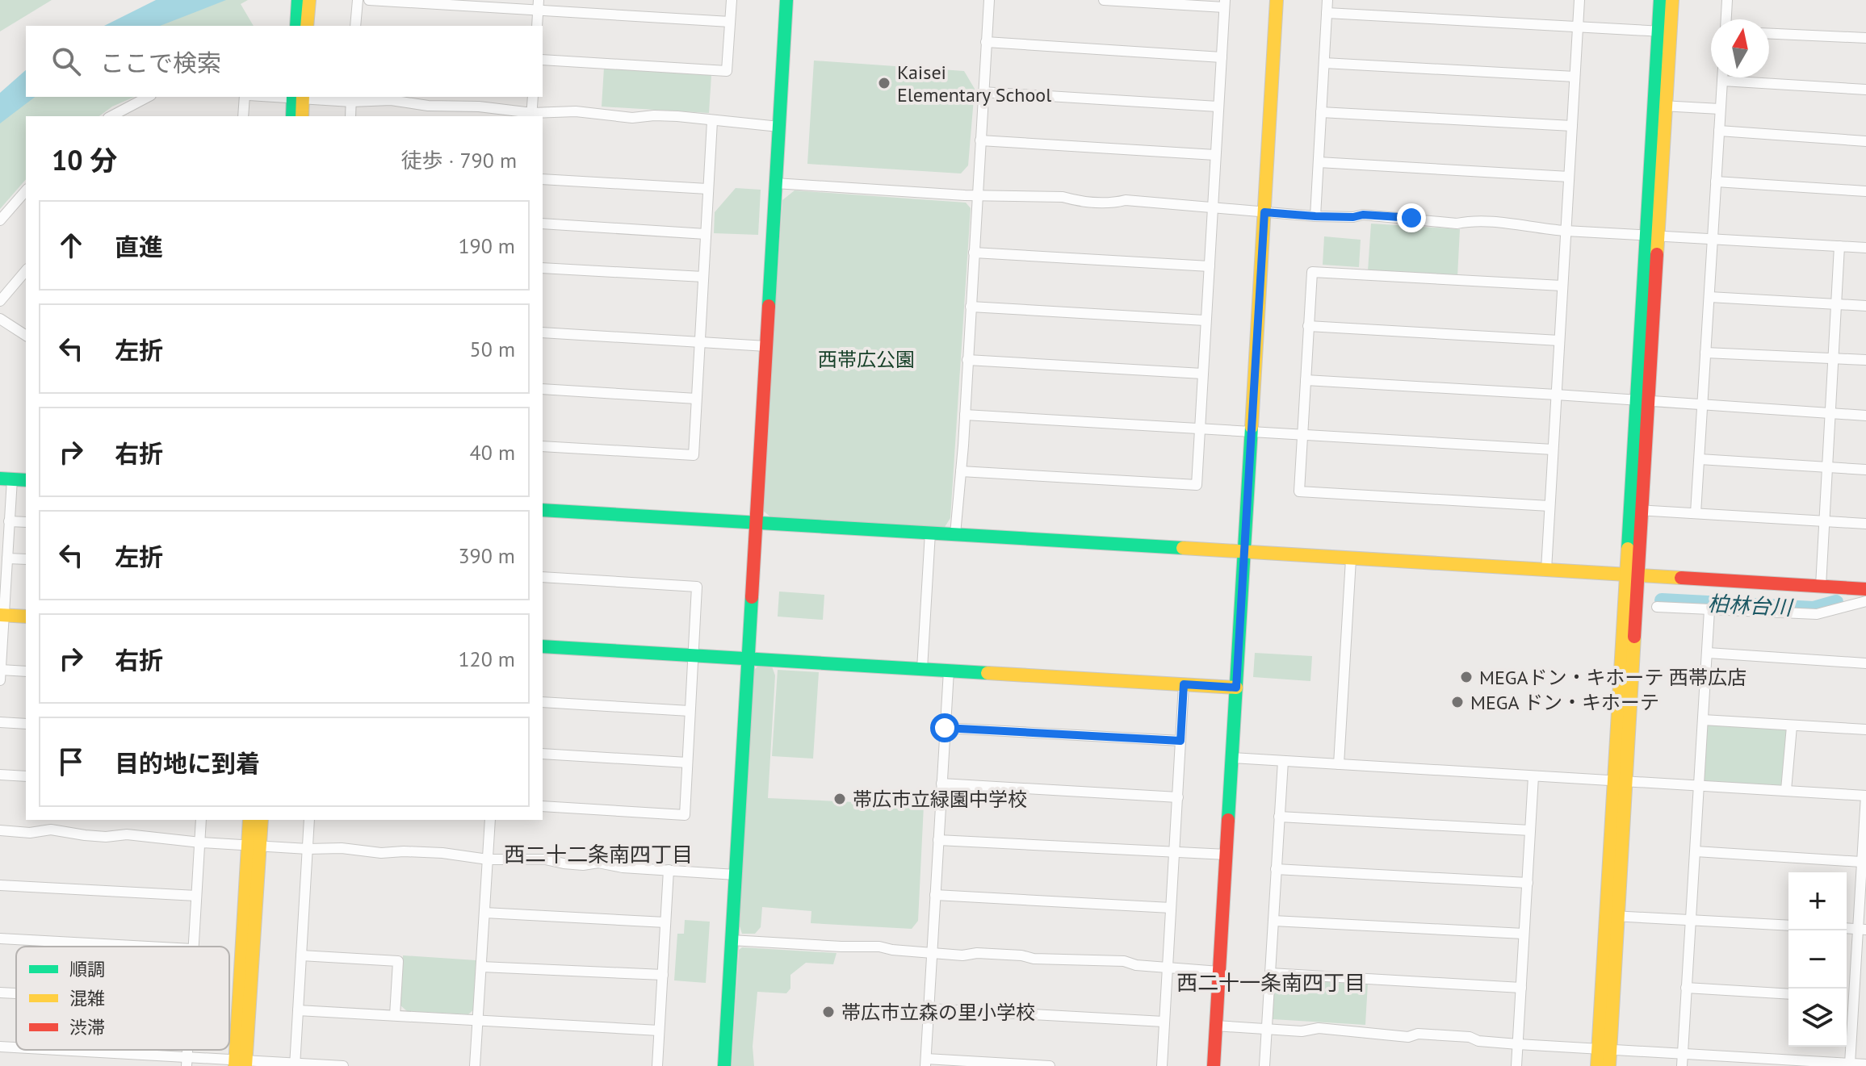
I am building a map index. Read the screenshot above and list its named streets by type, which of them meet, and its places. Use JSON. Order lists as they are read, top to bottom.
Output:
{
  "districts": ["西二十二条南四丁目", "西二十一条南四丁目"],
  "water": ["柏林台川"],
  "parks": ["西帯広公園"],
  "places": [
    "Kaisei Elementary School",
    "MEGAドン・キホーテ 西帯広店",
    "MEGA ドン・キホーテ",
    "帯広市立緑園中学校",
    "帯広市立森の里小学校"
  ],
  "legend": ["順調", "混雑", "渋滞"],
  "north": "top",
  "page": {
    "search": "ここで検索",
    "heading": ["10 分", "徒歩 · 790 m"],
    "list": [
      ["直進", "190 m"],
      ["左折", "50 m"],
      ["右折", "40 m"],
      ["左折", "390 m"],
      ["右折", "120 m"],
      "目的地に到着"
    ],
    "map_buttons": ["+", "−"]
  }
}
